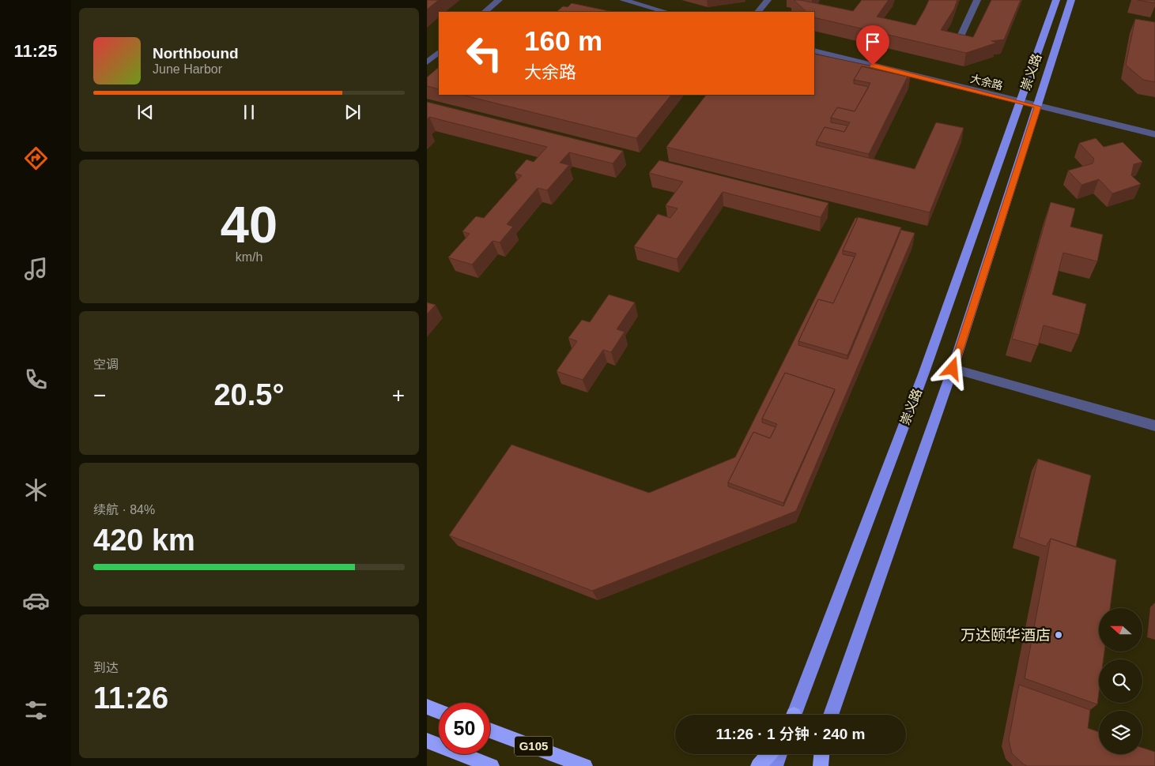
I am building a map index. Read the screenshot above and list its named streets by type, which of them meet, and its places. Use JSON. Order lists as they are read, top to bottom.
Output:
{
  "streets": {
    "highway": ["G105"],
    "main road": ["崇义路"],
    "street": ["大余路"]
  },
  "crossings": [
    ["崇义路", "大余路"]
  ],
  "places": ["万达颐华酒店"],
  "north": "left",
  "page": {
    "tabs": "11:25",
    "turn": ["160 m", "大余路"],
    "song": ["Northbound", "June Harbor"],
    "tile": [
      ["40", "km/h"],
      "空调",
      ["续航 · 84%", "420 km"],
      ["到达", "11:26"]
    ],
    "heat": ["−", "20.5°", "+"],
    "limit": "50",
    "trip": "11:26 · 1 分钟 · 240 m"
  }
}
